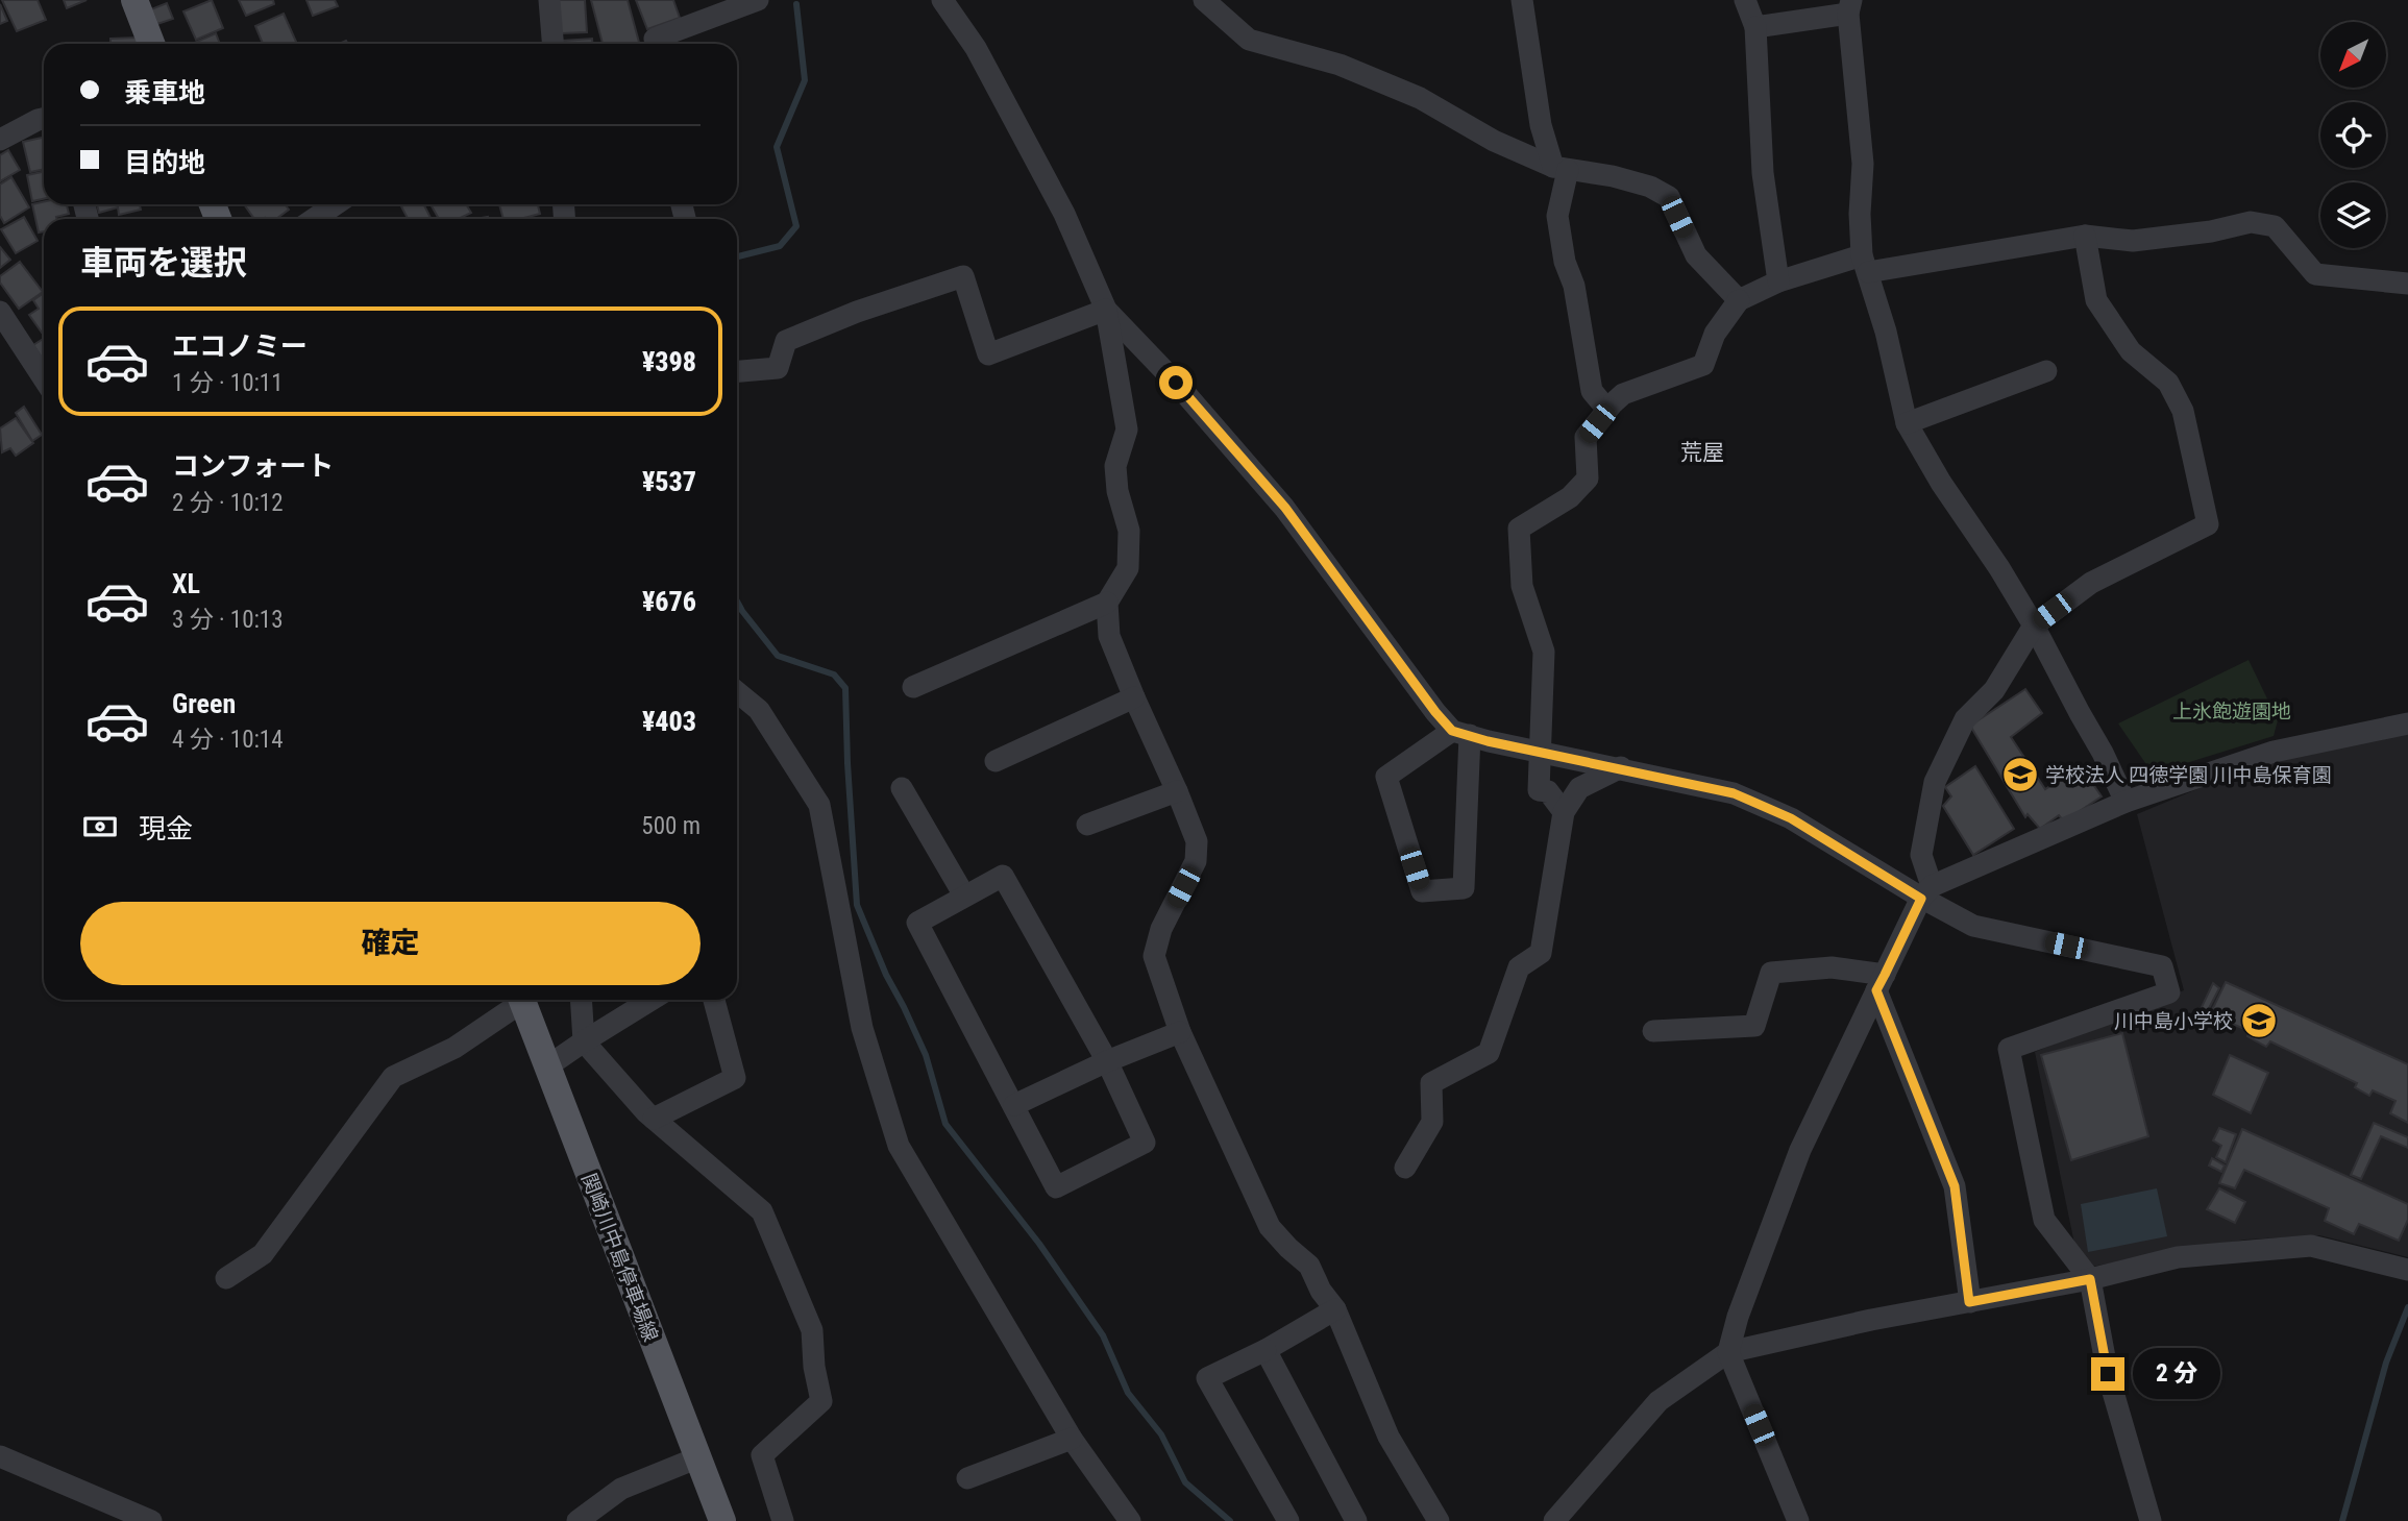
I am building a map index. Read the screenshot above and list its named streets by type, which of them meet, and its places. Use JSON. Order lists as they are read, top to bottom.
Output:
{
  "streets": {
    "main road": ["関崎川中島停車場線"]
  },
  "districts": ["荒屋"],
  "parks": ["上氷飽遊園地"],
  "places": {
    "school or university": ["学校法人 四徳学園 川中島保育園", "川中島小学校"]
  },
  "north": "bottom left",
  "page": {
    "banner": ["乗車地", "目的地"],
    "heading": "車両を選択",
    "list": [
      {
        "name": "エコノミー",
        "note": "1 分 · 10:11",
        "value": "¥398"
      },
      {
        "name": "コンフォート",
        "note": "2 分 · 10:12",
        "value": "¥537"
      },
      {
        "name": "XL",
        "note": "3 分 · 10:13",
        "value": "¥676"
      },
      {
        "name": "Green",
        "note": "4 分 · 10:14",
        "value": "¥403"
      }
    ],
    "pay": ["現金", "500 m"],
    "buttons": "確定",
    "bubble": "2 分"
  }
}
